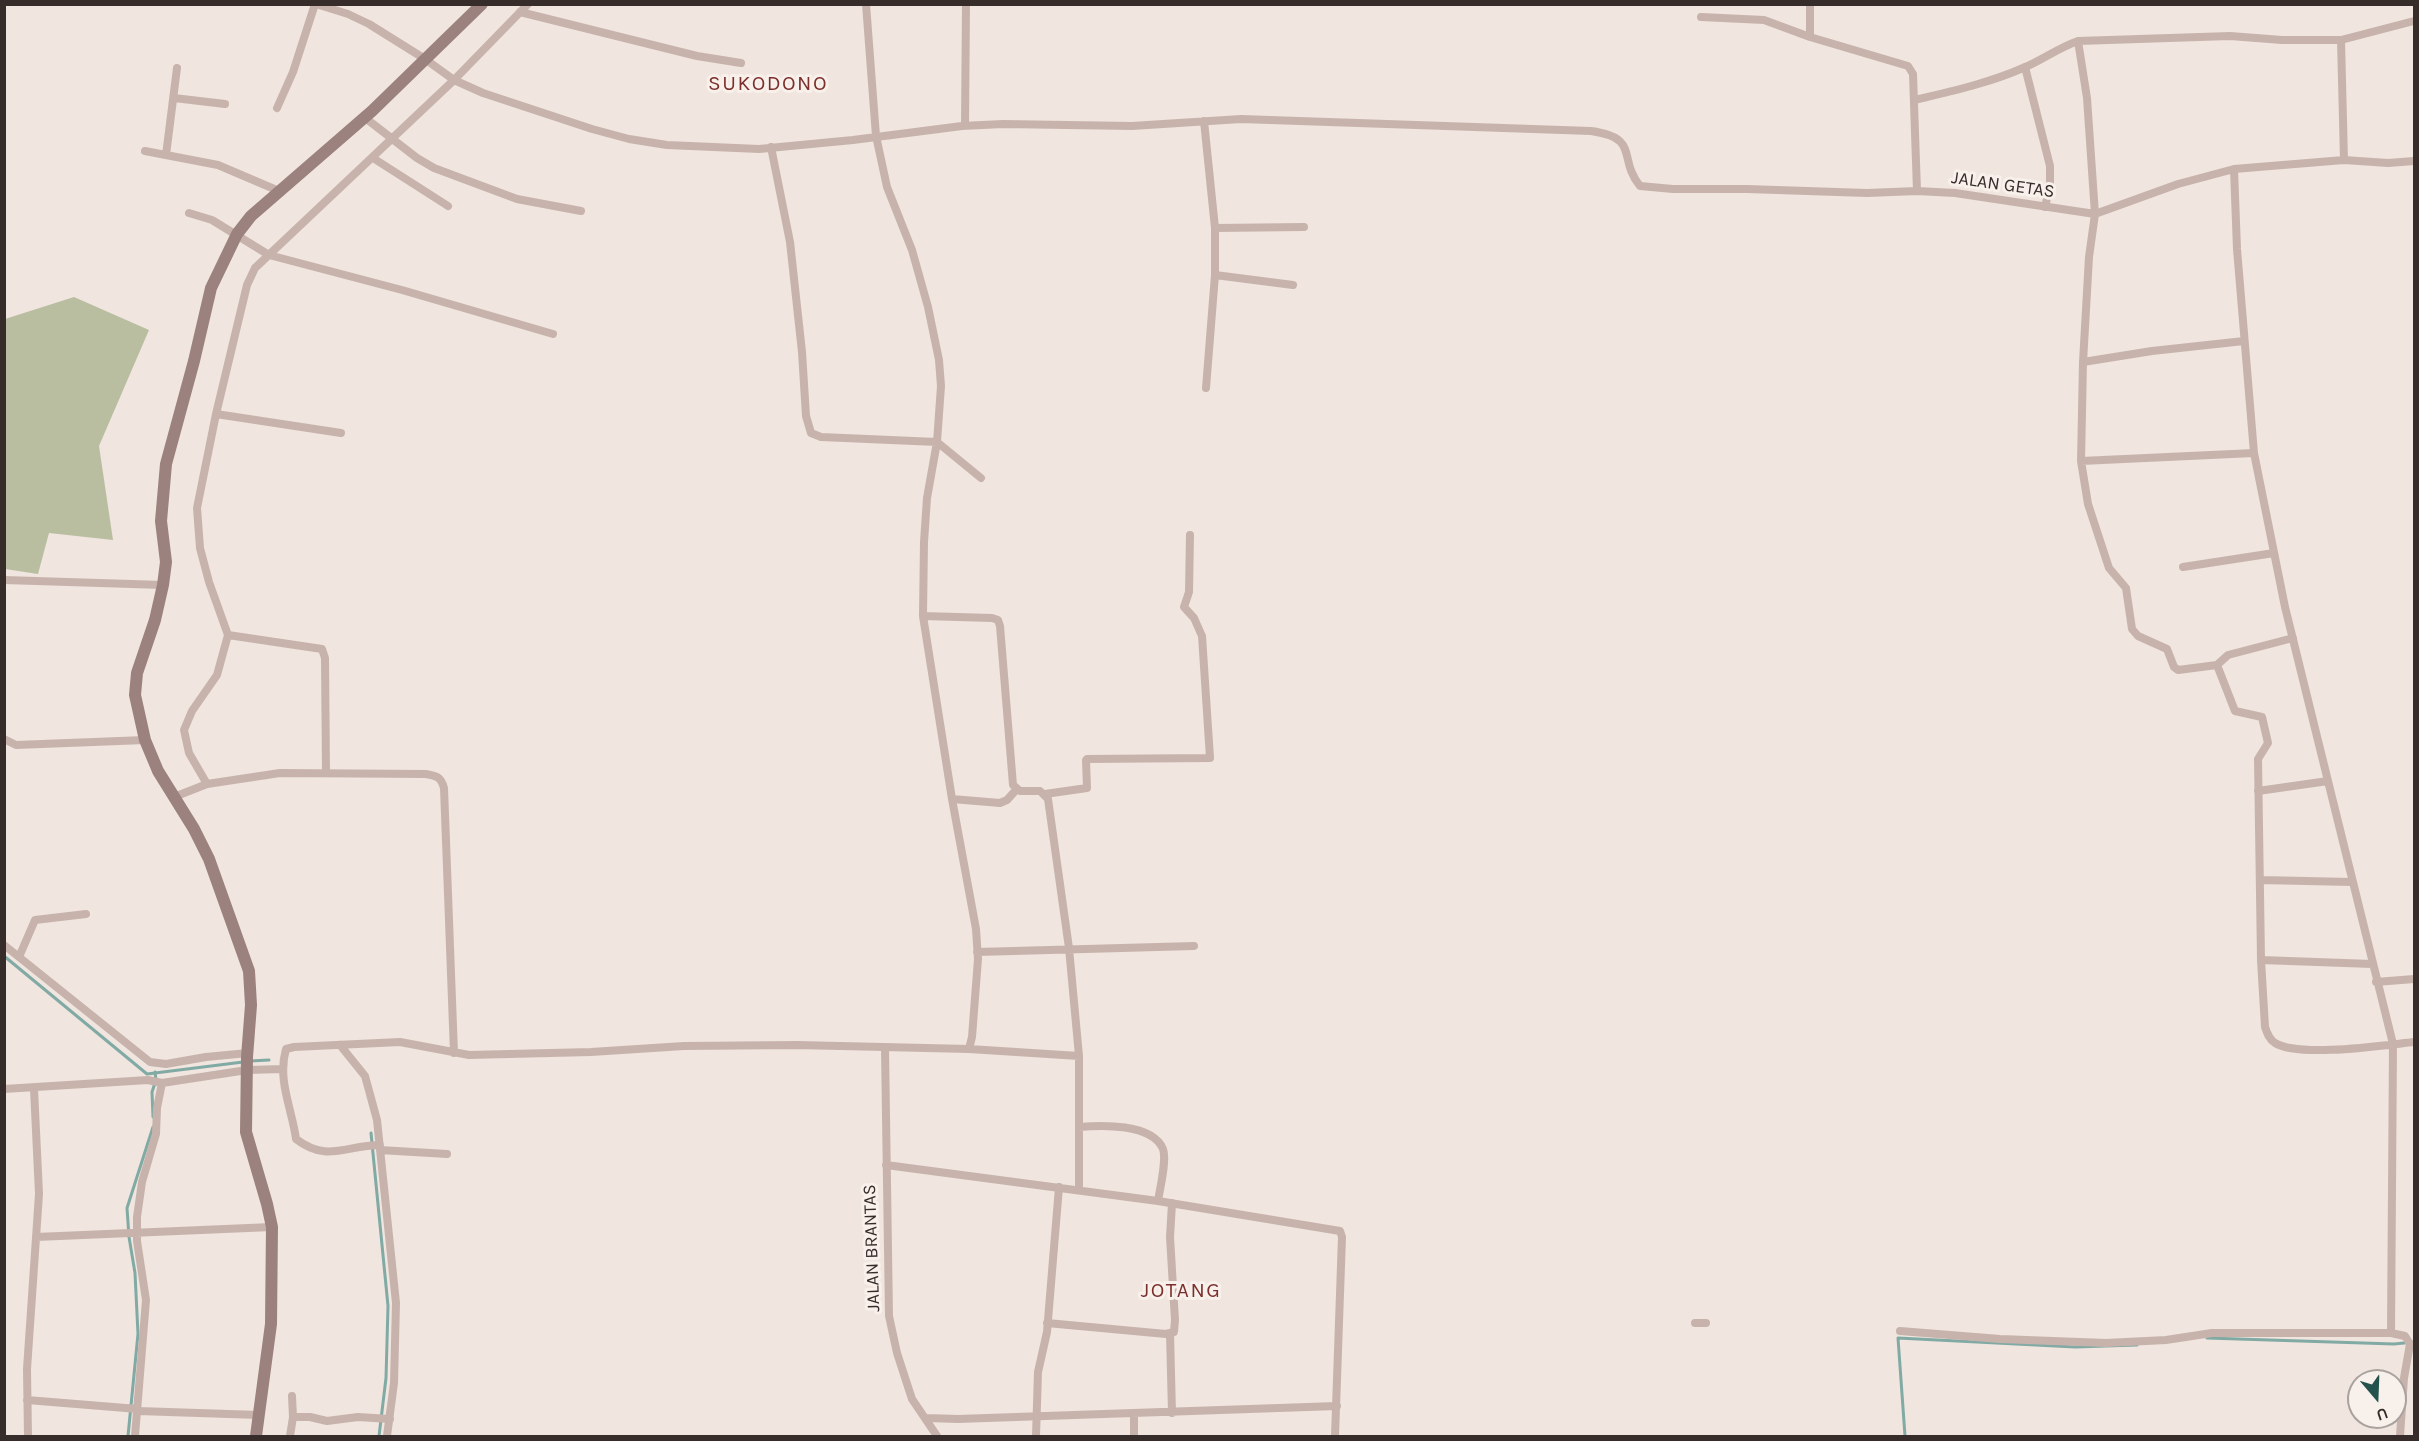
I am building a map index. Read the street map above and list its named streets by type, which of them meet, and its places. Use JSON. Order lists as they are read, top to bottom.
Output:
{
  "streets": {
    "street": ["JALAN GETAS", "JALAN BRANTAS"]
  },
  "districts": ["SUKODONO", "JOTANG"],
  "north": "bottom"
}
